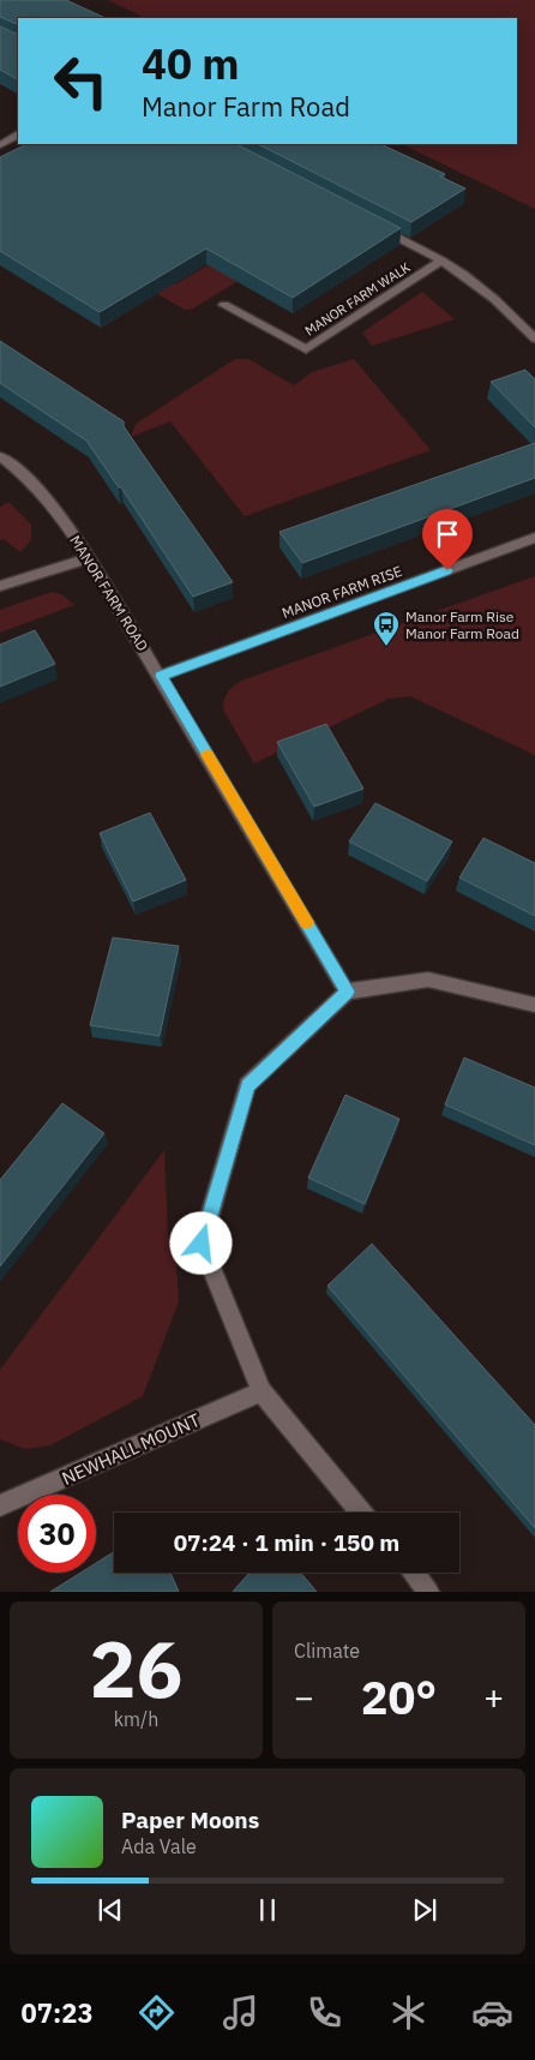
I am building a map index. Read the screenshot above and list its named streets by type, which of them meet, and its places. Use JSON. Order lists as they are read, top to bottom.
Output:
{
  "streets": {
    "street": [
      "MANOR FARM WALK",
      "MANOR FARM RISE",
      "MANOR FARM ROAD",
      "NEWHALL MOUNT"
    ]
  },
  "crossings": [
    ["MANOR FARM RISE", "MANOR FARM ROAD"]
  ],
  "places": {
    "bus stop": ["Manor Farm Rise Manor Farm Road"]
  },
  "page": {
    "turn": ["40 m", "Manor Farm Road"],
    "limit": "30",
    "trip": "07:24 · 1 min · 150 m",
    "tile": [
      ["26", "km/h"],
      "Climate"
    ],
    "heat": ["−", "20°", "+"],
    "song": ["Paper Moons", "Ada Vale"],
    "tabs": "07:23"
  }
}
